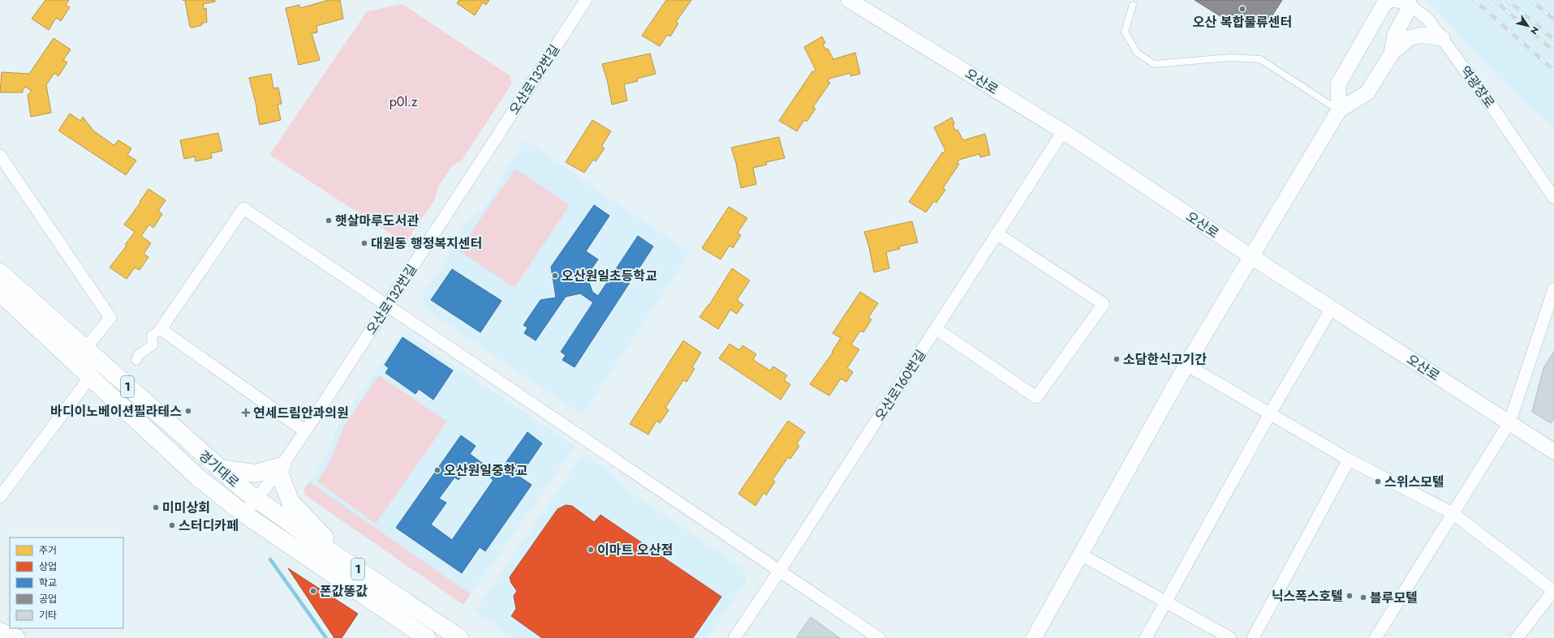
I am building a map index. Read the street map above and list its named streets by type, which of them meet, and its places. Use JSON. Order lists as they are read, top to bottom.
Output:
{
  "streets": {
    "main road": ["1", "경기대로"],
    "street": [
      "오산로132번길",
      "오산로",
      "역광장로",
      "오산로160번길"
    ]
  },
  "crossings": [
    ["오산로132번길", "경기대로"],
    ["오산로", "오산로160번길"]
  ],
  "parks": ["p0l.z"],
  "places": {
    "other": [
      "오산 복합물류센터",
      "햇살마루도서관",
      "대원동 행정복지센터",
      "오산원일초등학교",
      "소담한식고기간",
      "바디이노베이션필라테스",
      "오산원일중학교",
      "스위스모텔",
      "미미상회",
      "스터디카페",
      "이마트 오산점",
      "폰값똥값",
      "닉스폭스호텔",
      "블루모텔"
    ],
    "health": ["연세드림안과의원"]
  },
  "legend": [
    "주거",
    "상업",
    "학교",
    "공업",
    "기타"
  ],
  "north": "bottom right"
}
